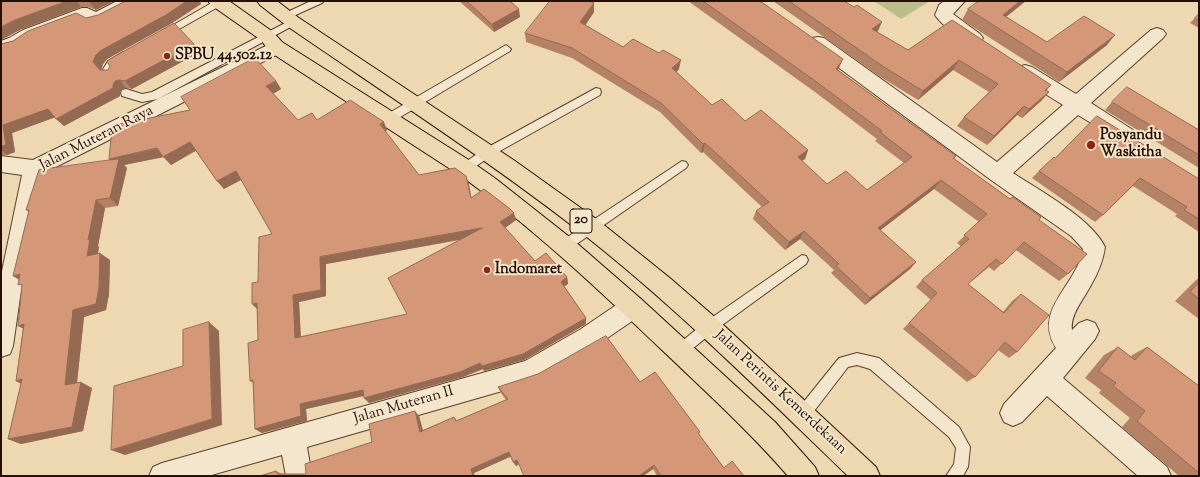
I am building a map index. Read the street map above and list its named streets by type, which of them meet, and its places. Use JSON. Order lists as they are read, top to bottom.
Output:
{
  "streets": {
    "highway": ["20", "Jalan Perintis Kemerdekaan"],
    "street": ["Jalan Muteran Raya", "Jalan Muteran II"]
  },
  "crossings": [
    ["Jalan Muteran Raya", "20"],
    ["20", "Jalan Perintis Kemerdekaan"],
    ["20", "Jalan Muteran II"]
  ],
  "places": ["SPBU 44.502.12", "Posyandu Waskitha", "Indomaret"]
}
